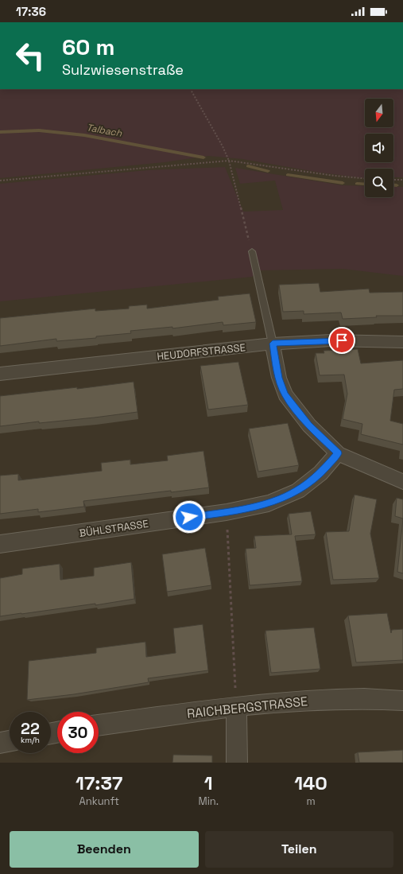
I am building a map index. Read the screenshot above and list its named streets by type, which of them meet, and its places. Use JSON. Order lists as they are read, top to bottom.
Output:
{
  "streets": {
    "street": ["HEUDORFSTRASSE", "BÜHLSTRASSE", "RAICHBERGSTRASSE"]
  },
  "water": ["Talbach"],
  "north": "bottom",
  "page": {
    "status": "17:36",
    "turn": ["60 m", "Sulzwiesenstraße"],
    "speed": "22 km/h",
    "limit": "30",
    "eta": [
      "17:37",
      "Ankunft",
      "1",
      "Min.",
      "140",
      "m"
    ],
    "buttons": ["Beenden", "Teilen"]
  }
}
